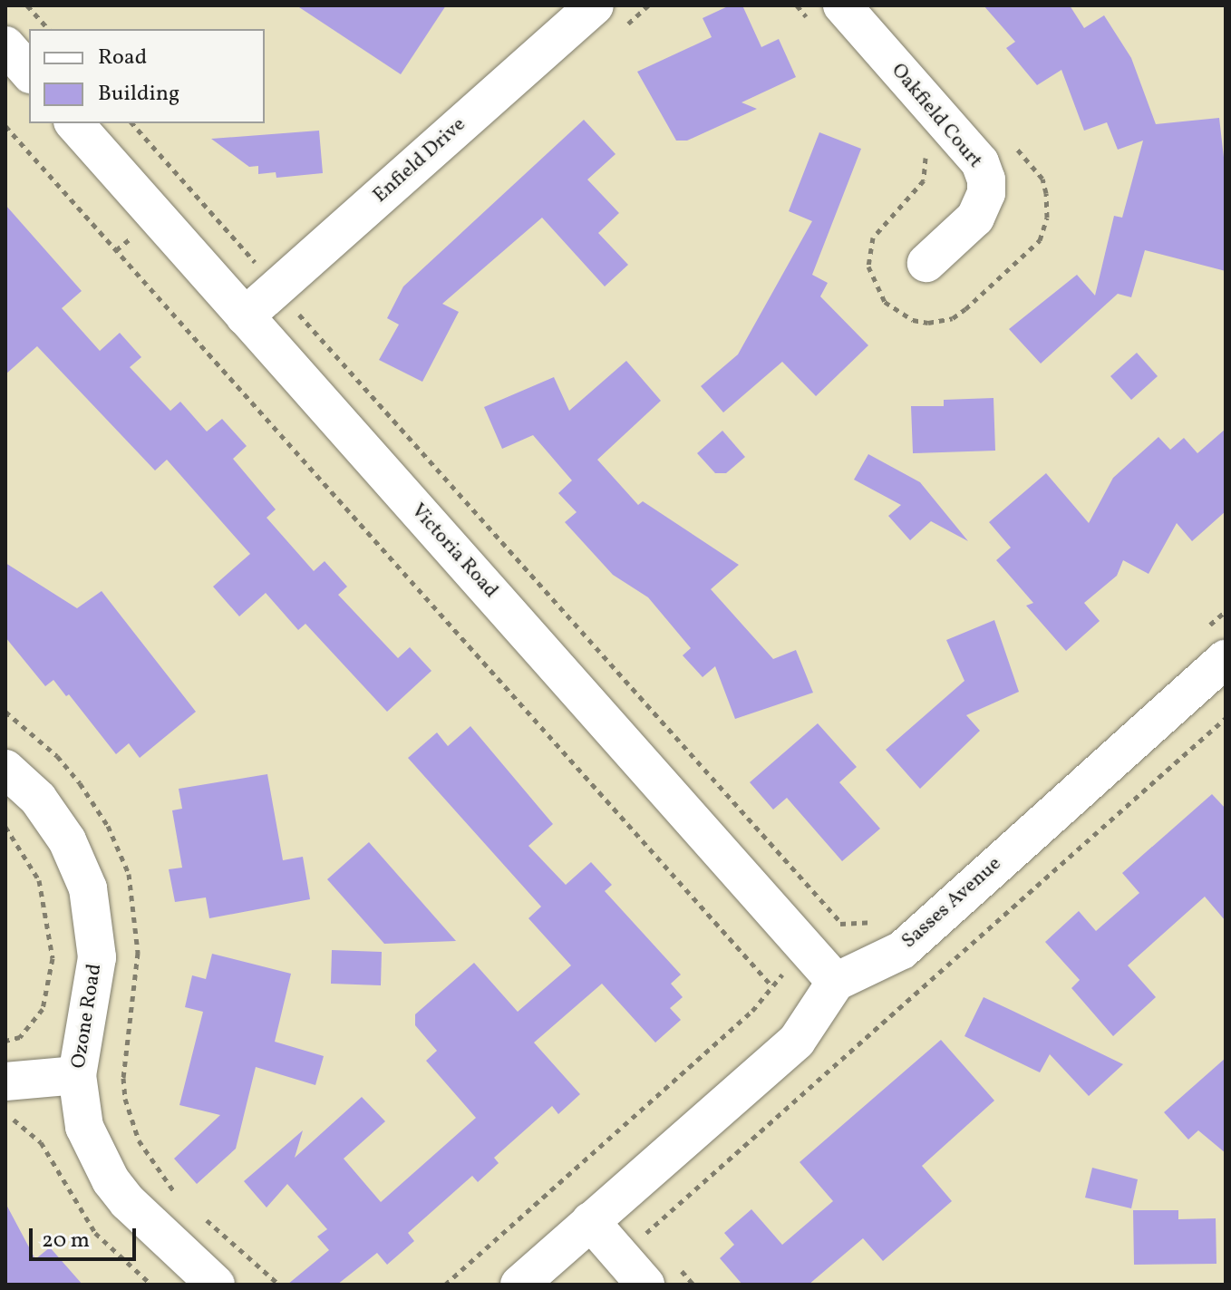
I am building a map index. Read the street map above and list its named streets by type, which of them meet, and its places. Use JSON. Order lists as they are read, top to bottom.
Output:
{
  "streets": {
    "street": [
      "Oakfield Court",
      "Enfield Drive",
      "Victoria Road",
      "Sasses Avenue",
      "Ozone Road"
    ]
  },
  "crossings": [
    ["Enfield Drive", "Victoria Road"],
    ["Victoria Road", "Sasses Avenue"]
  ],
  "legend": ["Road", "Building"],
  "scale_bar": "20 m"
}
